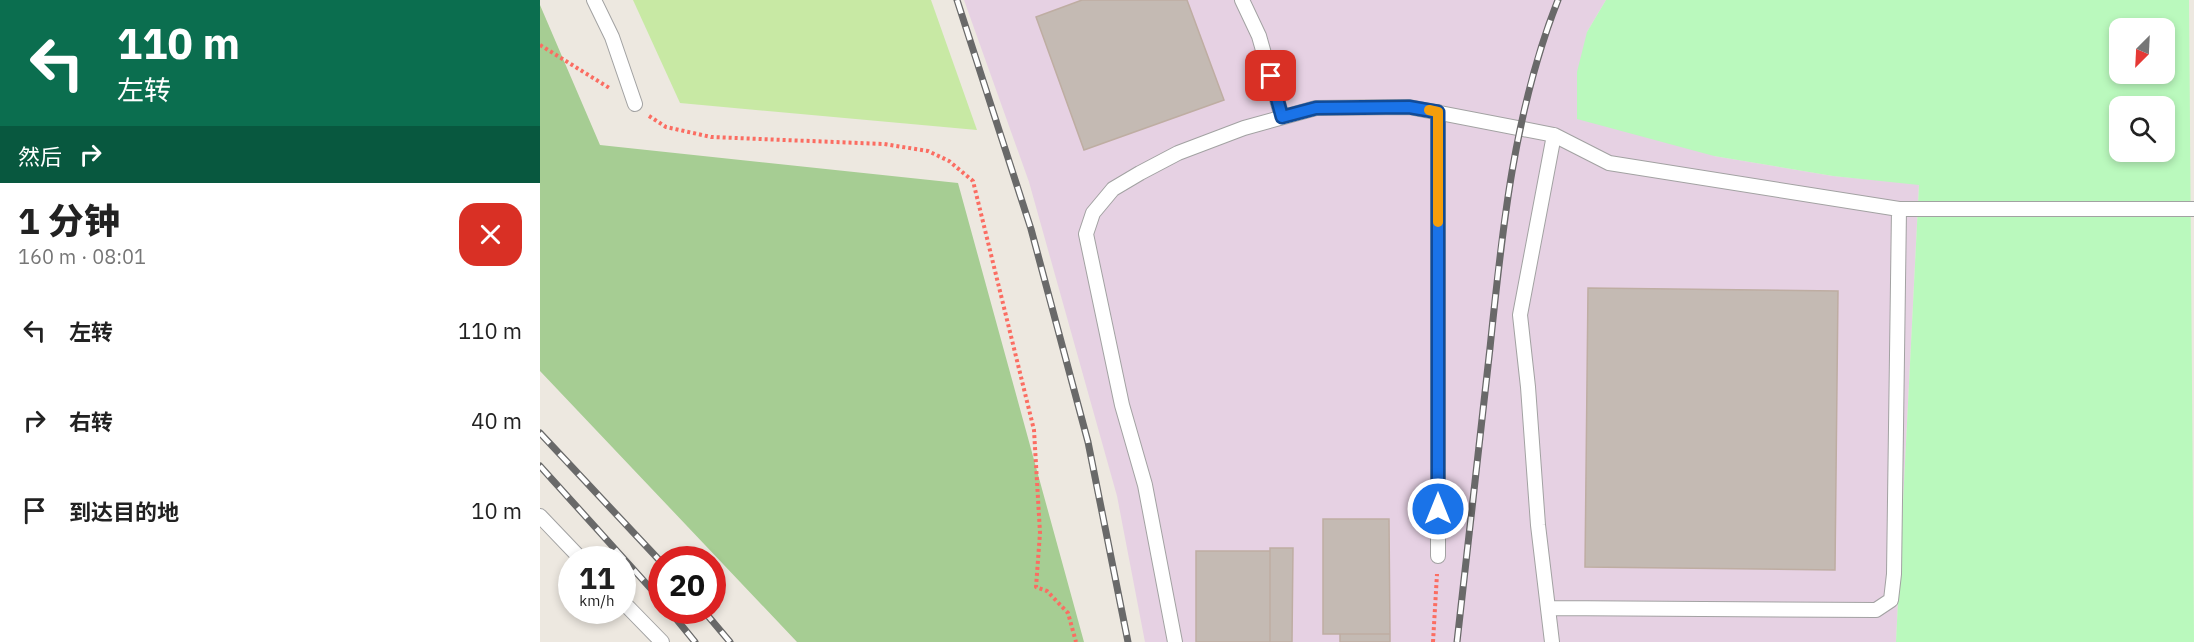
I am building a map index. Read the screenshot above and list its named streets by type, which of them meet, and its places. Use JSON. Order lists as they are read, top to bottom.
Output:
{
  "north": "bottom left",
  "page": {
    "turn": ["110 m", "左转"],
    "then": "然后",
    "heading": ["1 分钟", "160 m · 08:01"],
    "list": [
      {
        "name": "左转",
        "value": "110 m"
      },
      {
        "name": "右转",
        "value": "40 m"
      },
      {
        "name": "到达目的地",
        "value": "10 m"
      }
    ],
    "speed": "11 km/h",
    "limit": "20"
  }
}
